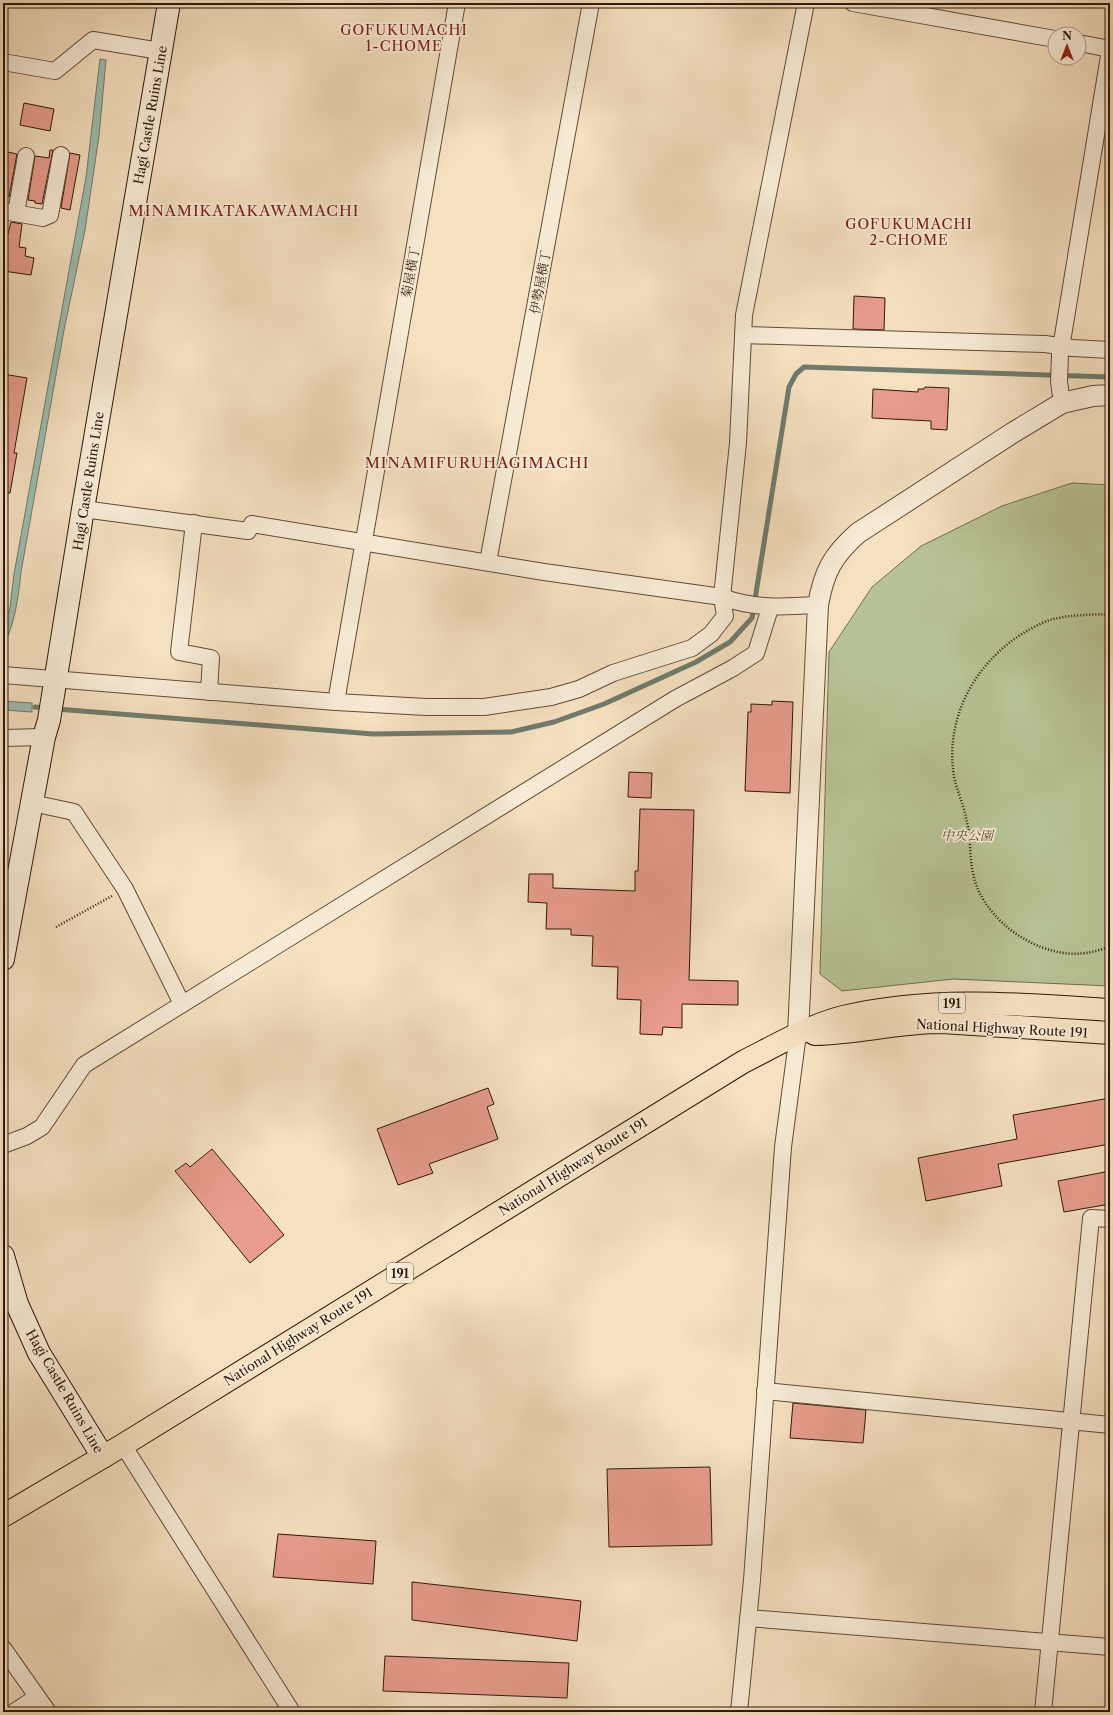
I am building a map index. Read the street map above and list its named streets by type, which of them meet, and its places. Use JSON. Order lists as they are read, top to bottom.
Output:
{
  "streets": {
    "highway": ["191", "National Highway Route 191"],
    "main road": ["Hagi Castle Ruins Line"],
    "street": ["菊屋横丁", "伊勢屋横丁"]
  },
  "crossings": [
    ["Hagi Castle Ruins Line", "National Highway Route 191"]
  ],
  "districts": [
    "GOFUKUMACHI 1-CHOME",
    "MINAMIKATAKAWAMACHI",
    "GOFUKUMACHI 2-CHOME",
    "MINAMIFURUHAGIMACHI"
  ],
  "parks": ["中央公園"],
  "north": "top"
}
